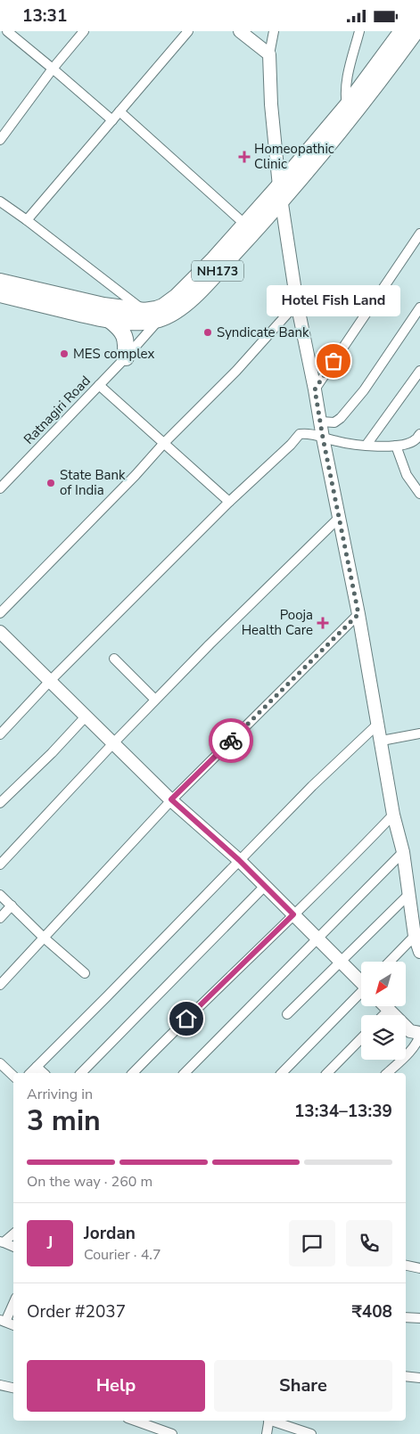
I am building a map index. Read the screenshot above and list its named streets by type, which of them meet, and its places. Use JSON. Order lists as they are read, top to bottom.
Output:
{
  "streets": {
    "highway": ["NH173"],
    "street": ["Ratnagiri Road"]
  },
  "crossings": [
    ["NH173", "Ratnagiri Road"]
  ],
  "places": {
    "health": ["Homeopathic Clinic", "Pooja Health Care"],
    "other": [
      "Syndicate Bank",
      "MES complex",
      "Hotel Fish Land",
      "State Bank of India"
    ]
  },
  "north": "bottom left",
  "page": {
    "status": "13:31",
    "bubble": "Hotel Fish Land",
    "heading": ["3 min", "Arriving in", "13:34–13:39"],
    "panel": [
      "Jordan",
      "Courier · 4.7",
      "Order #2037",
      "₹408"
    ],
    "bar": "On the way · 260 m",
    "round": "J",
    "buttons": ["Help", "Share"]
  }
}
